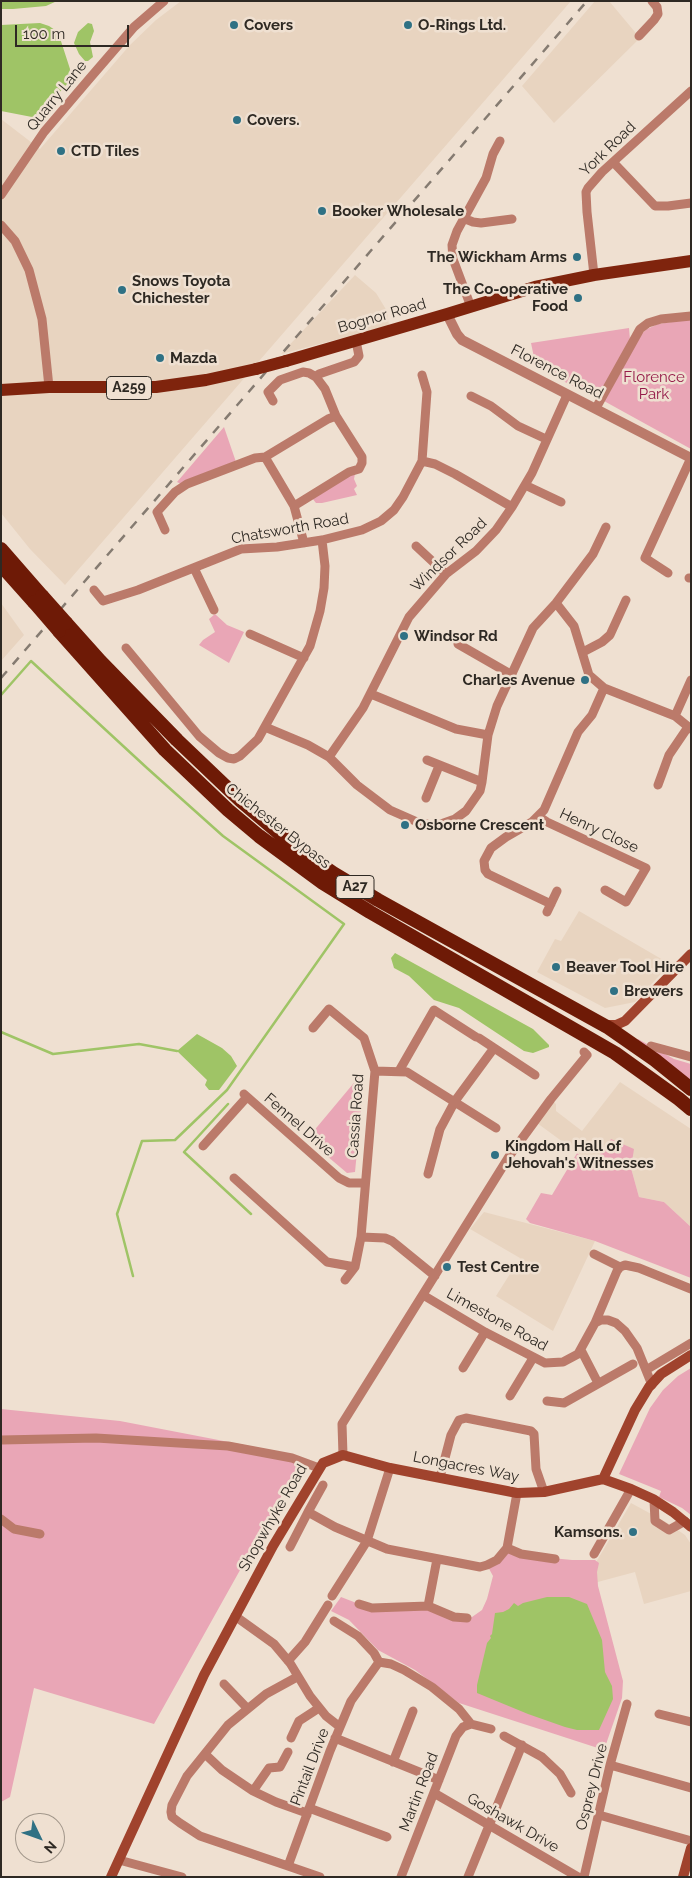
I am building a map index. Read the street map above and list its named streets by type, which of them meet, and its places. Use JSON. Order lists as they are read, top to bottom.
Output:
{
  "streets": {
    "highway": ["Chichester Bypass", "A27"],
    "main road": [
      "Bognor Road",
      "A259",
      "Longacres Way",
      "Shopwhyke Road"
    ],
    "street": [
      "Quarry Lane",
      "York Road",
      "Florence Road",
      "Chatsworth Road",
      "Windsor Road",
      "Henry Close",
      "Cassia Road",
      "Fennel Drive",
      "Limestone Road",
      "Pintail Drive",
      "Osprey Drive",
      "Martin Road",
      "Goshawk Drive"
    ]
  },
  "crossings": [
    ["York Road", "Bognor Road"],
    ["Bognor Road", "Florence Road"],
    ["Bognor Road", "A259"],
    ["Florence Road", "Windsor Road"],
    ["Cassia Road", "Fennel Drive"],
    ["Longacres Way", "Shopwhyke Road"],
    ["Martin Road", "Goshawk Drive"]
  ],
  "parks": ["Florence Park"],
  "places": [
    "Covers",
    "O-Rings Ltd.",
    "Covers.",
    "CTD Tiles",
    "Booker Wholesale",
    "The Wickham Arms",
    "Snows Toyota Chichester",
    "The Co-operative Food",
    "Mazda",
    "Windsor Rd",
    "Charles Avenue",
    "Osborne Crescent",
    "Beaver Tool Hire",
    "Brewers",
    "Kingdom Hall of Jehovah's Witnesses",
    "Test Centre",
    "Kamsons."
  ],
  "scale_bar": "100 m",
  "north": "bottom right"
}
